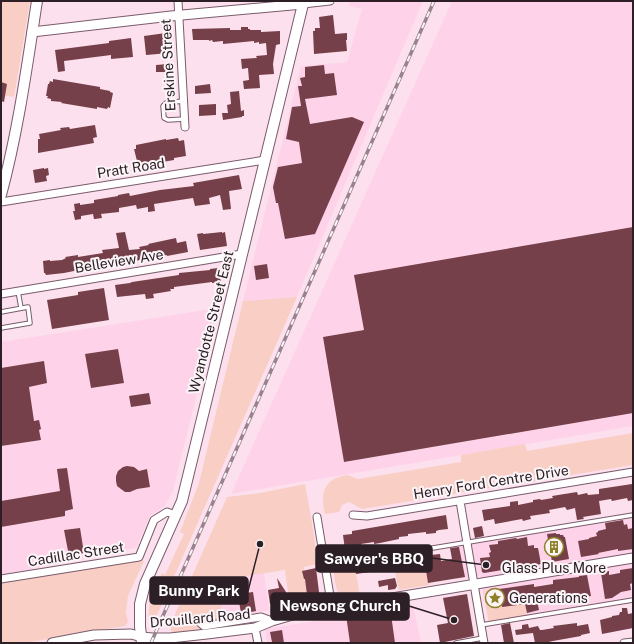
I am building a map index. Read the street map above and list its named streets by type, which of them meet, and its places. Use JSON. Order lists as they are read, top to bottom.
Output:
{
  "streets": {
    "main road": ["Wyandotte Street East"],
    "street": [
      "Erskine Street",
      "Pratt Road",
      "Belleview Ave",
      "Henry Ford Centre Drive",
      "Cadillac Street",
      "Drouillard Road"
    ]
  },
  "crossings": [
    ["Pratt Road", "Wyandotte Street East"],
    ["Belleview Ave", "Wyandotte Street East"],
    ["Wyandotte Street East", "Cadillac Street"],
    ["Wyandotte Street East", "Drouillard Road"]
  ],
  "places": {
    "other": ["Bunny Park", "Sawyer's BBQ", "Newsong Church"],
    "building": ["Glass Plus More"],
    "place": ["Generations"]
  }
}
